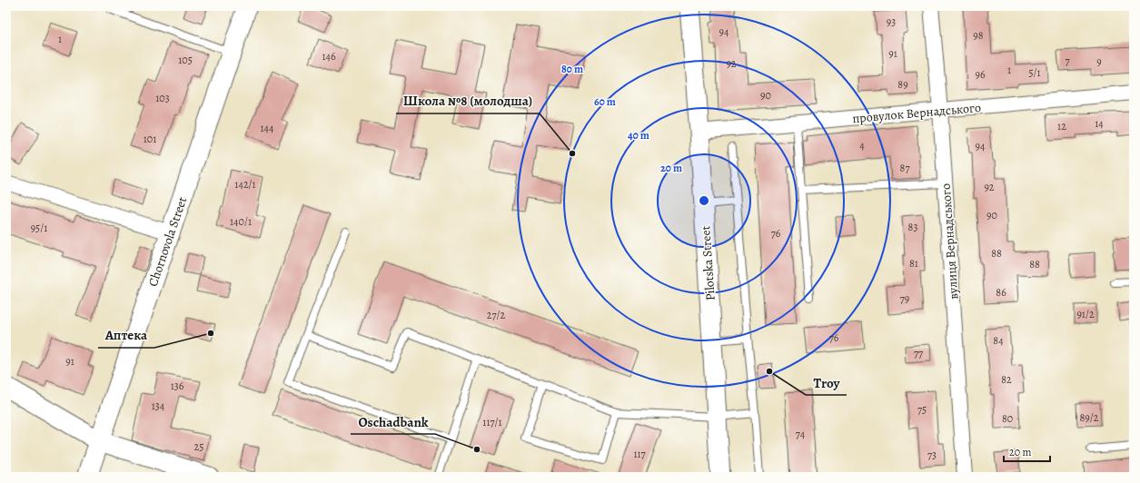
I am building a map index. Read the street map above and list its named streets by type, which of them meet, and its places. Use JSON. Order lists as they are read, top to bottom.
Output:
{
  "streets": {
    "street": [
      "провулок Вернадського",
      "Chornovola Street",
      "вулиця Вернадського",
      "Pilotska Street"
    ]
  },
  "crossings": [
    ["провулок Вернадського", "вулиця Вернадського"],
    ["провулок Вернадського", "Pilotska Street"]
  ],
  "places": [
    "Школа №8 (молодша)",
    "Аптека",
    "Troy",
    "Oschadbank"
  ],
  "house_numbers": [
    "93",
    "94",
    "98",
    "1",
    "91",
    "146",
    "105",
    "7",
    "9",
    "92",
    "1",
    "5/1",
    "96",
    "89",
    "90",
    "103",
    "14",
    "12",
    "144",
    "101",
    "4",
    "94",
    "87",
    "142/1",
    "92",
    "90",
    "140/1",
    "83",
    "95/1",
    "76",
    "88",
    "81",
    "88",
    "86",
    "79",
    "91/2",
    "27/2",
    "76",
    "84",
    "77",
    "91",
    "82",
    "136",
    "134",
    "75",
    "89/2",
    "80",
    "117/1",
    "74",
    "25",
    "117",
    "73"
  ],
  "scale_bar": "20 m",
  "rings": [
    "80 m",
    "60 m",
    "40 m",
    "20 m"
  ]
}
